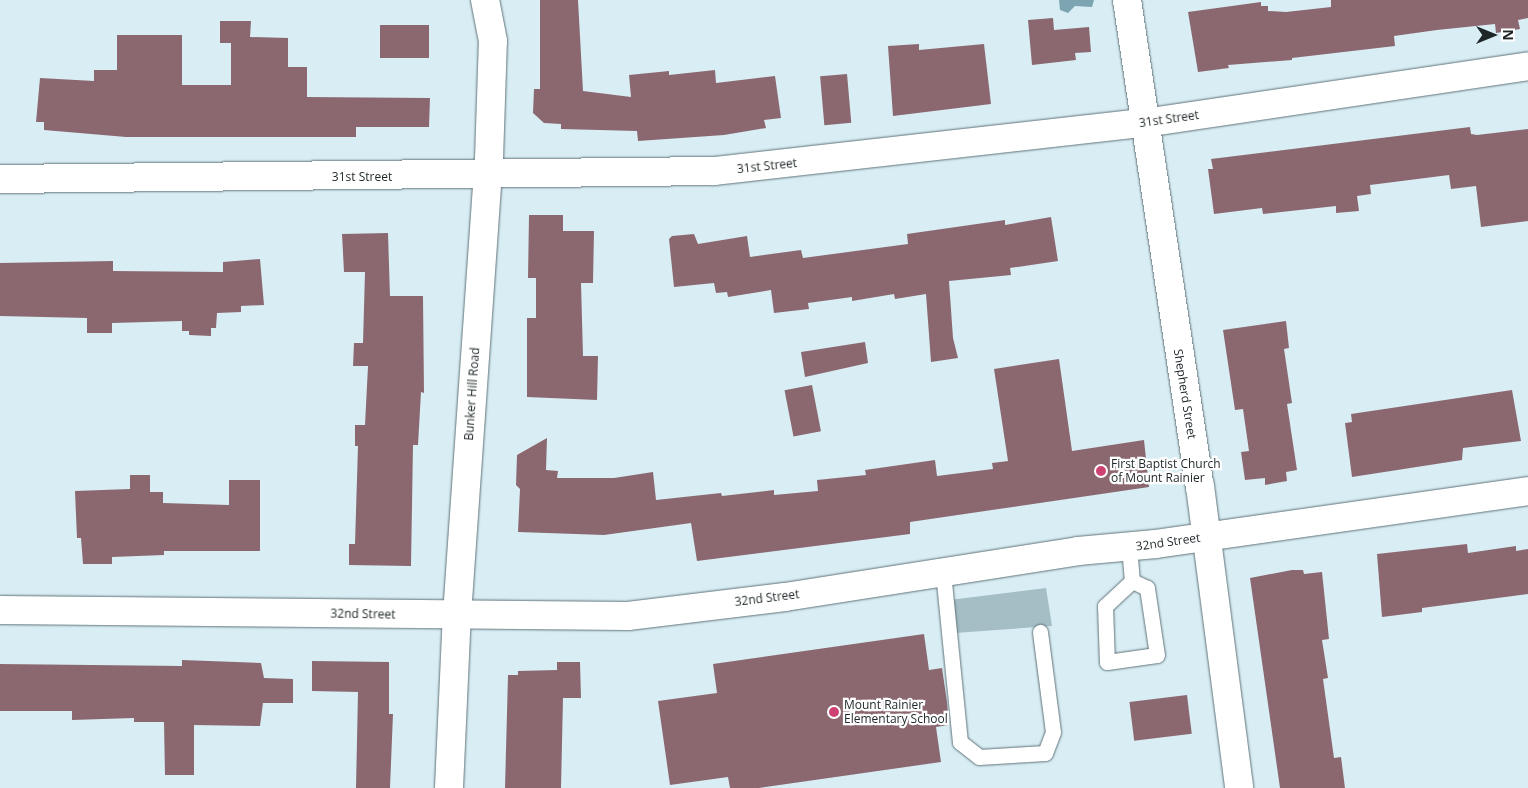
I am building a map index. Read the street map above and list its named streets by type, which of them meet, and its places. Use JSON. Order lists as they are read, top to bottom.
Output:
{
  "streets": {
    "street": [
      "31st Street",
      "Bunker Hill Road",
      "Shepherd Street",
      "32nd Street"
    ]
  },
  "crossings": [
    ["31st Street", "Bunker Hill Road"],
    ["31st Street", "Shepherd Street"],
    ["Bunker Hill Road", "32nd Street"],
    ["Shepherd Street", "32nd Street"]
  ],
  "places": ["First Baptist Church of Mount Rainier", "Mount Rainier Elementary School"],
  "north": "right"
}
